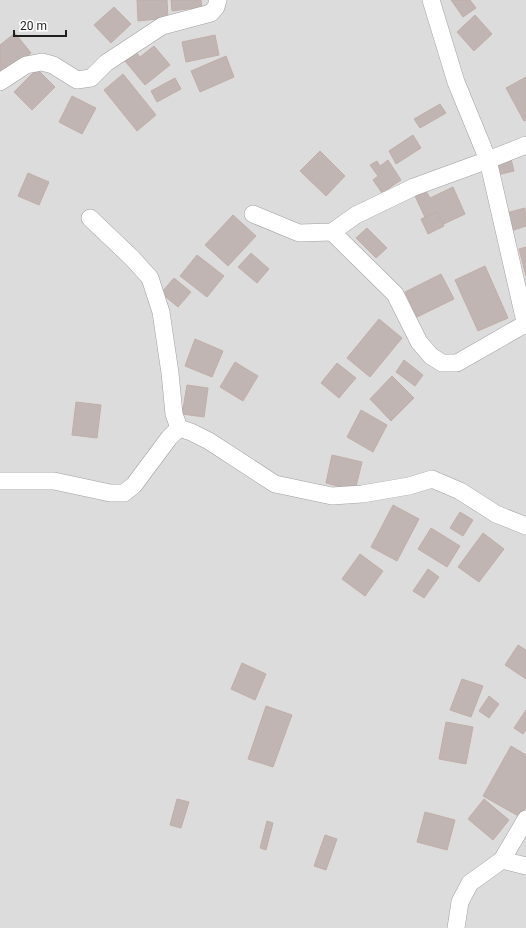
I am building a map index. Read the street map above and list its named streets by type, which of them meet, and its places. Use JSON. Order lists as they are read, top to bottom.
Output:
{
  "scale_bar": "20 m"
}
